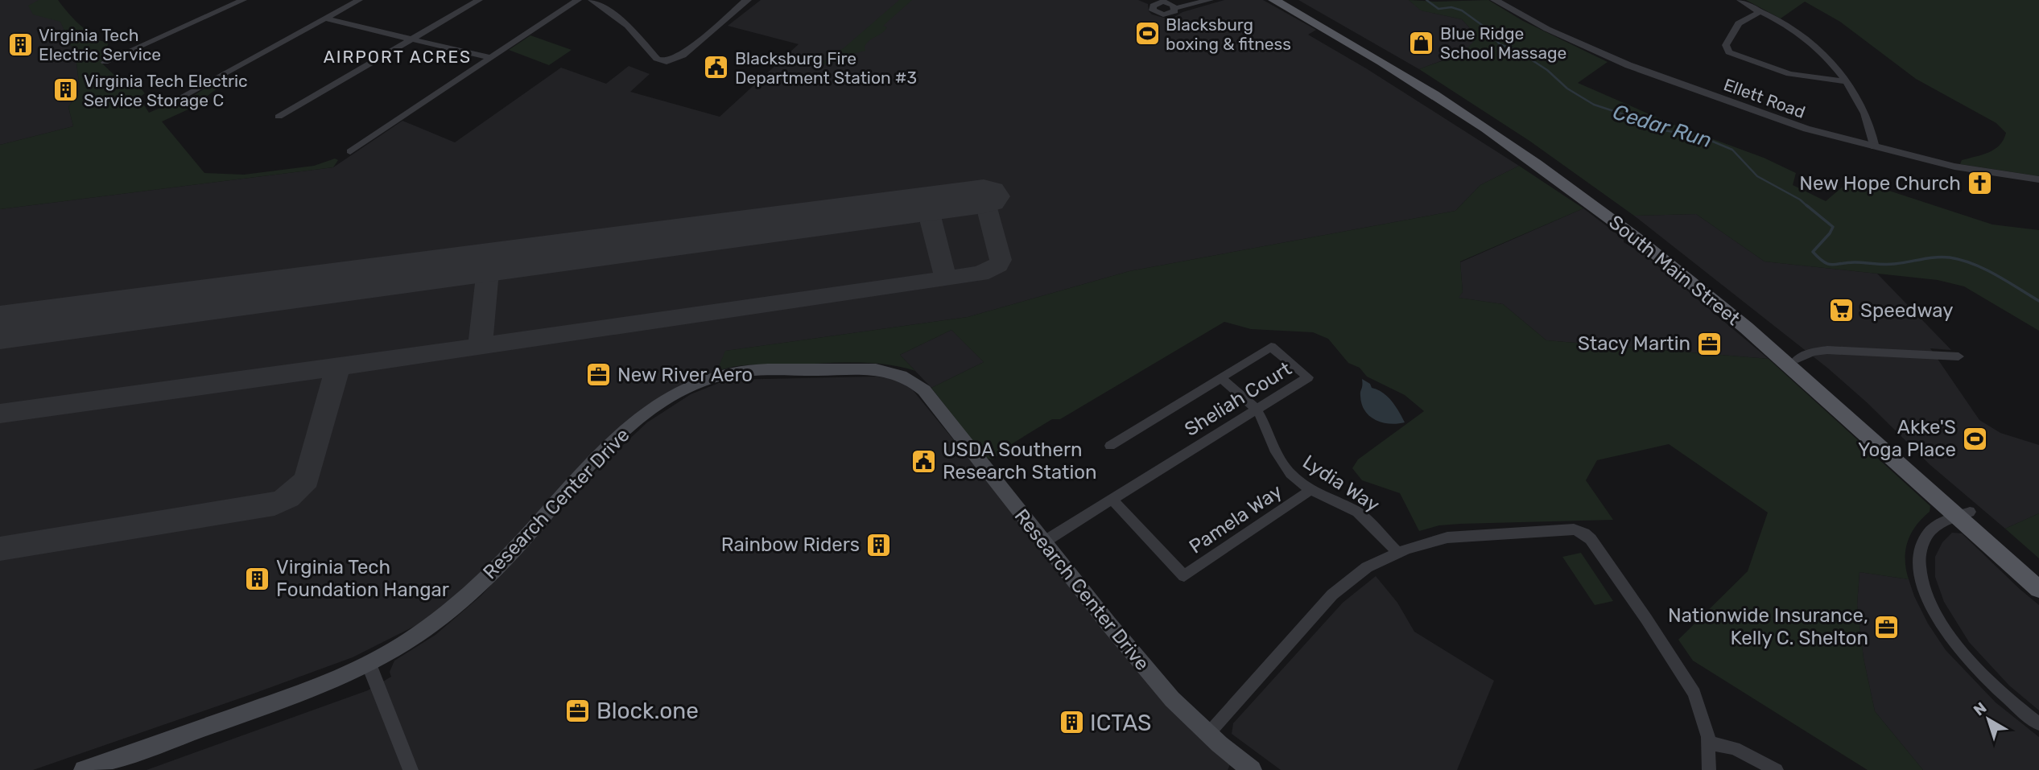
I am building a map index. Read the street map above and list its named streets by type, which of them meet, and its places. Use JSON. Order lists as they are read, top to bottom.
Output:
{
  "streets": {
    "main road": ["South Main Street", "Research Center Drive"],
    "street": [
      "Ellett Road",
      "Sheliah Court",
      "Lydia Way",
      "Pamela Way"
    ]
  },
  "crossings": [
    ["Sheliah Court", "Lydia Way"],
    ["Sheliah Court", "Research Center Drive"],
    ["Sheliah Court", "Pamela Way"],
    ["Lydia Way", "Pamela Way"]
  ],
  "districts": ["AIRPORT ACRES"],
  "water": ["Cedar Run"],
  "places": {
    "sports": ["Blacksburg boxing & fitness", "Akke'S Yoga Place"],
    "shop": ["Blue Ridge School Massage"],
    "building": [
      "Virginia Tech Electric Service",
      "Virginia Tech Electric Service Storage C",
      "Rainbow Riders",
      "Virginia Tech Foundation Hangar",
      "ICTAS"
    ],
    "public building": ["Blacksburg Fire Department Station #3", "USDA Southern Research Station"],
    "church": ["New Hope Church"],
    "supermarket": ["Speedway"],
    "office": [
      "Stacy Martin",
      "New River Aero",
      "Nationwide Insurance, Kelly C. Shelton",
      "Block.one"
    ]
  },
  "north": "top left"
}
